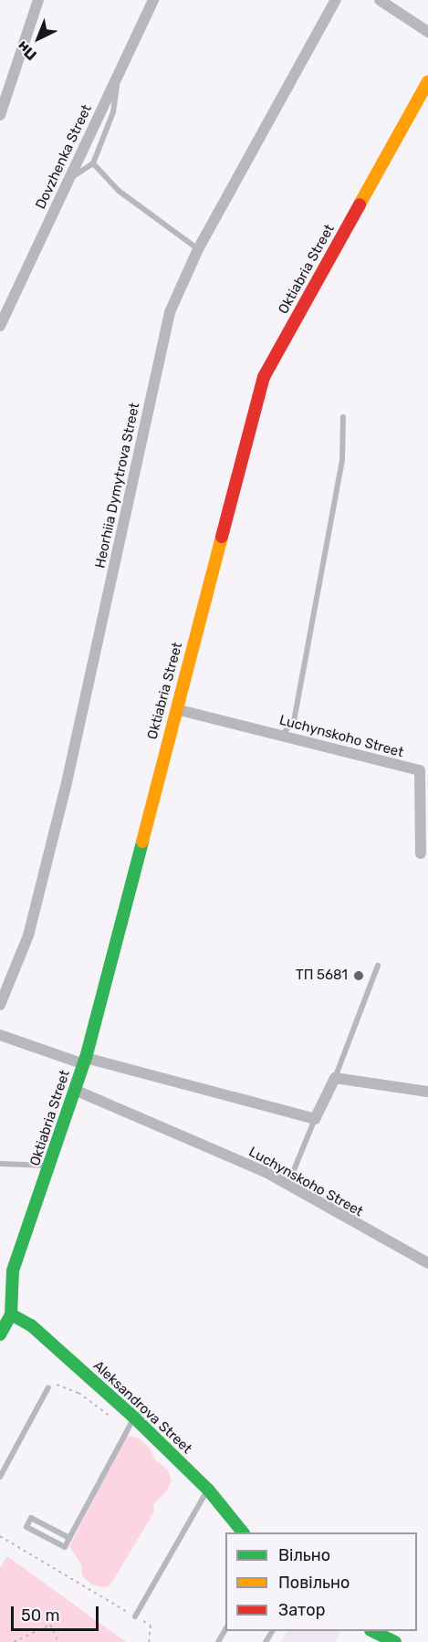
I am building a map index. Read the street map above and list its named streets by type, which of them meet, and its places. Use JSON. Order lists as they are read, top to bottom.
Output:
{
  "streets": {
    "street": [
      "Dovzhenka Street",
      "Oktiabria Street",
      "Heorhiia Dymytrova Street",
      "Luchynskoho Street",
      "Aleksandrova Street"
    ]
  },
  "crossings": [
    ["Oktiabria Street", "Luchynskoho Street"],
    ["Oktiabria Street", "Aleksandrova Street"]
  ],
  "places": ["ТП 5681"],
  "legend": ["Вільно", "Повільно", "Затор"],
  "scale_bar": "50 m",
  "north": "bottom left"
}
